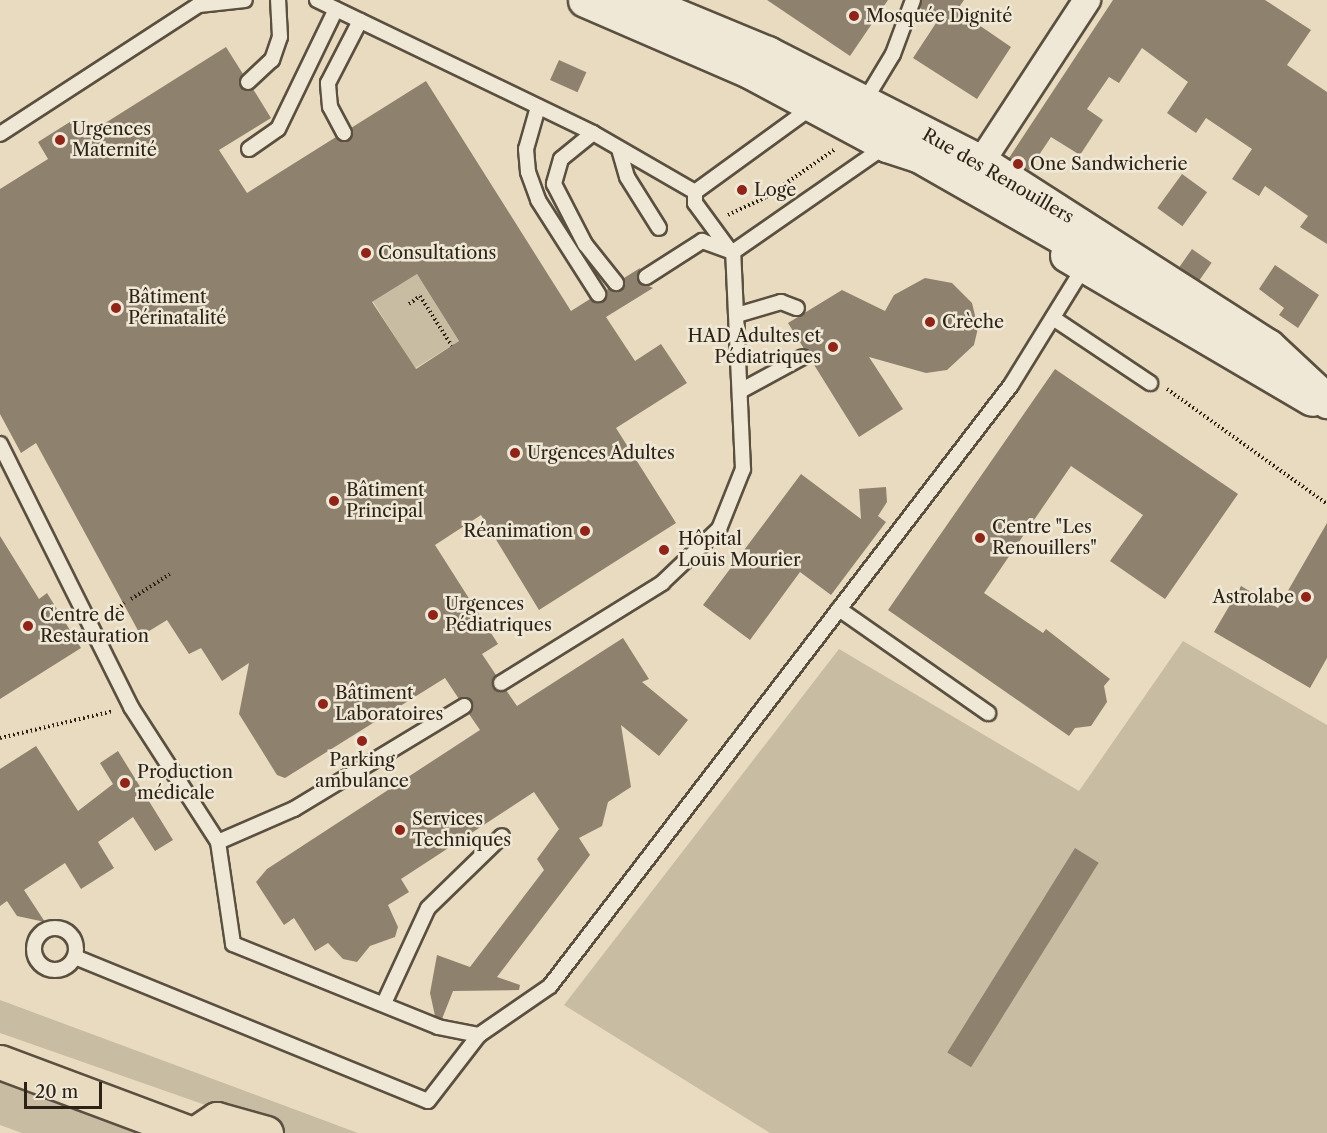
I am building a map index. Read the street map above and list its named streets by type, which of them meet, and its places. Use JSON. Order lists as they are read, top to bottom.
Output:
{
  "streets": {
    "street": ["Rue des Renouillers"]
  },
  "places": [
    "Mosquée Dignité",
    "Urgences Maternité",
    "One Sandwicherie",
    "Loge",
    "Consultations",
    "Bâtiment Périnatalité",
    "Crèche",
    "HAD Adultes et Pédiatriques",
    "Urgences Adultes",
    "Bâtiment Principal",
    "Réanimation",
    "Centre \"Les Renouillers\"",
    "Hôpital Louis Mourier",
    "Astrolabe",
    "Urgences Pédiatriques",
    "Centre de Restauration",
    "Bâtiment Laboratoires",
    "Parking ambulance",
    "Production médicale",
    "Services Techniques"
  ],
  "scale_bar": "20 m"
}
